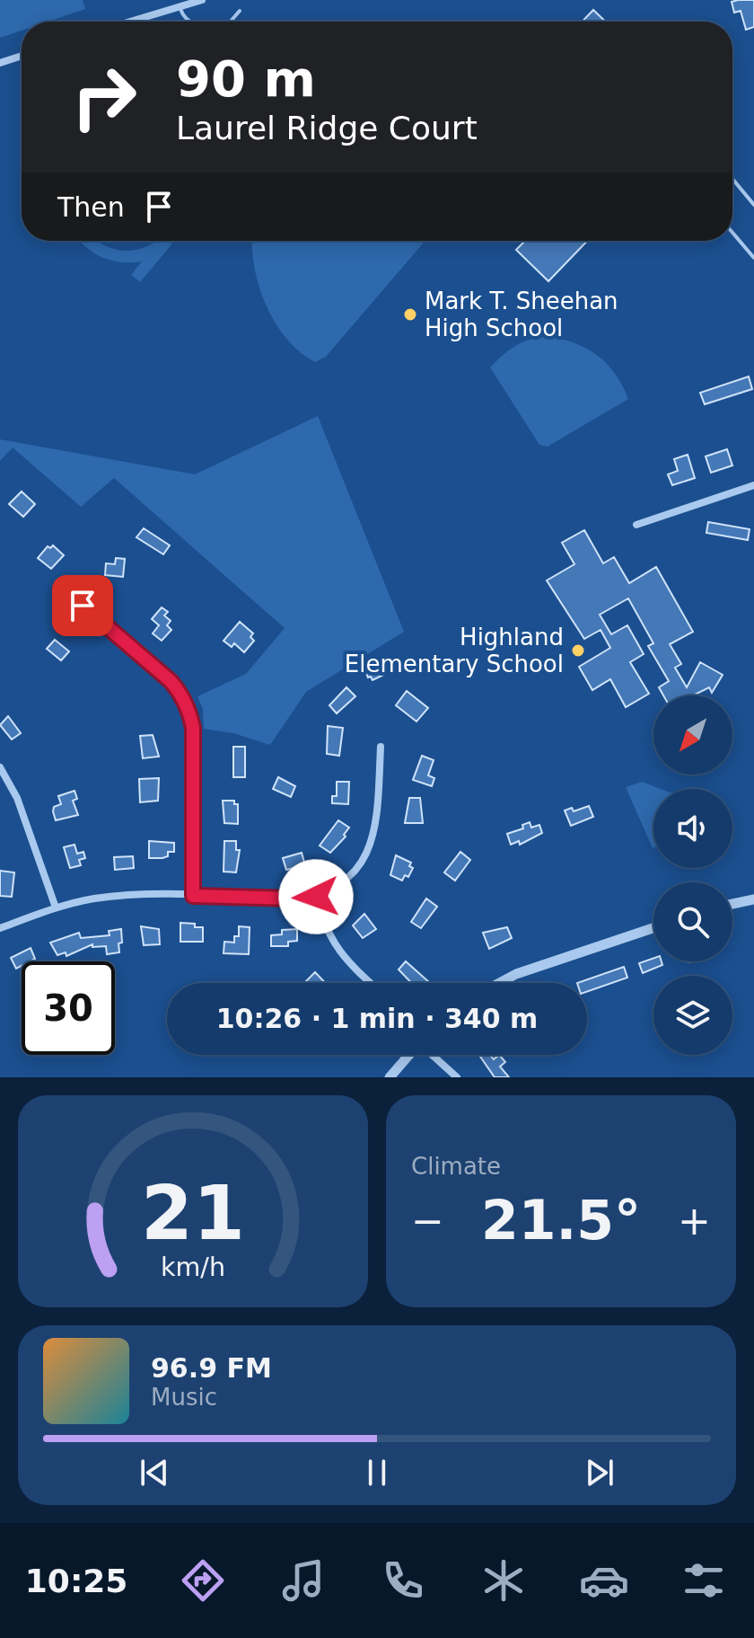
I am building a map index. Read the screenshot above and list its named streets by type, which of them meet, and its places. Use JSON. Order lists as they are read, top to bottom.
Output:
{
  "places": ["Mark T. Sheehan High School", "Highland Elementary School"],
  "north": "bottom left",
  "page": {
    "turn": ["90 m", "Laurel Ridge Court"],
    "then": "Then",
    "limit": "30",
    "trip": "10:26 · 1 min · 340 m",
    "tile": "Climate",
    "heat": ["−", "21.5°", "+"],
    "song": ["96.9 FM", "Music"],
    "tabs": "10:25",
    "gauge": ["21", "km/h"]
  }
}
